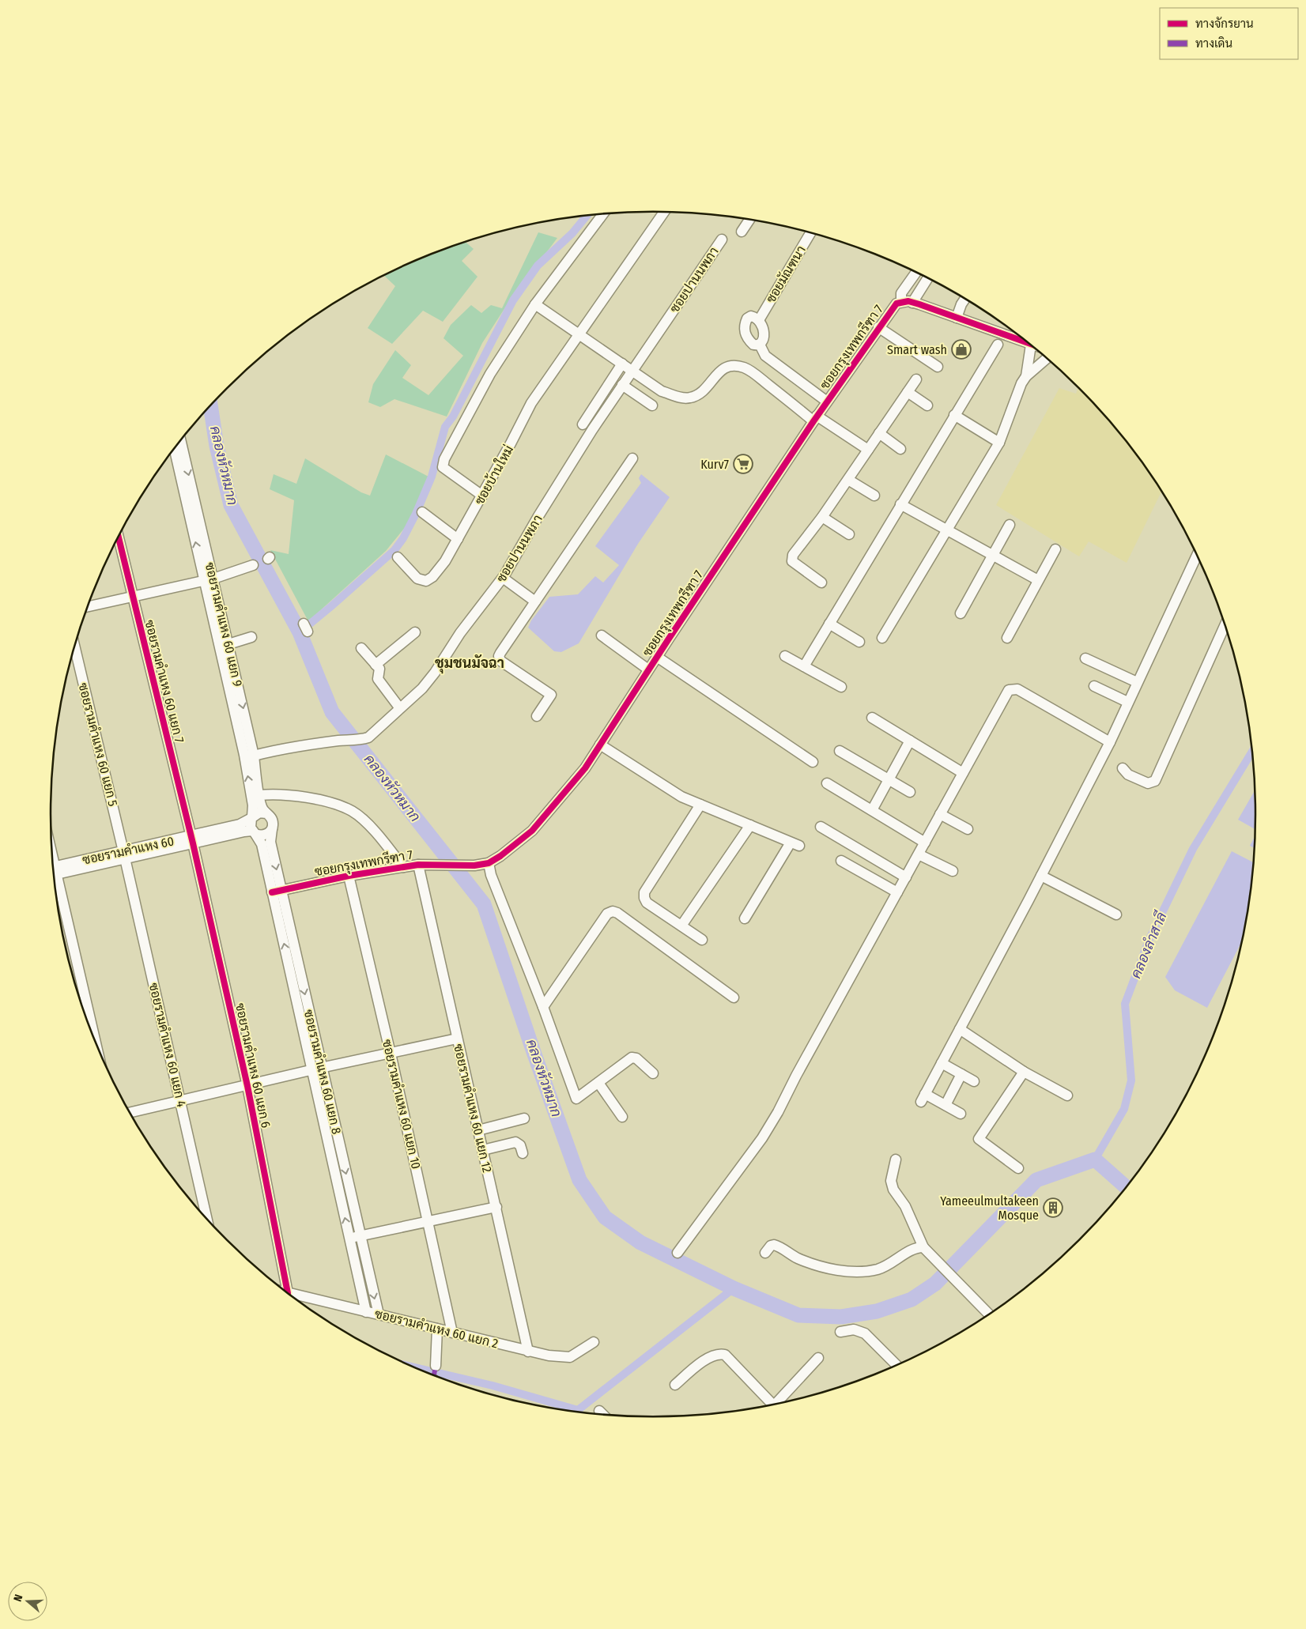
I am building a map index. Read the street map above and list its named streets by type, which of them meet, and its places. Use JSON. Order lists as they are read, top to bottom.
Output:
{
  "streets": {
    "street": [
      "ซอยมัณฑนา",
      "ซอยปานนพภา",
      "ซอยกรุงเทพกรีฑา 7",
      "ซอยบ้านใหม่",
      "ซอยรามคำแหง 60 แยก 9",
      "ซอยรามคำแหง 60 แยก 7",
      "ซอยรามคำแหง 60 แยก 5",
      "ซอยรามคำแหง 60",
      "ซอยรามคำแหง 60 แยก 4",
      "ซอยรามคำแหง 60 แยก 6",
      "ซอยรามคำแหง 60 แยก 8",
      "ซอยรามคำแหง 60 แยก 10",
      "ซอยรามคำแหง 60 แยก 12",
      "ซอยรามคำแหง 60 แยก 2"
    ]
  },
  "crossings": [
    ["ซอยปานนพภา", "ซอยรามคำแหง 60 แยก 9"],
    ["ซอยกรุงเทพกรีฑา 7", "ซอยรามคำแหง 60 แยก 8"],
    ["ซอยกรุงเทพกรีฑา 7", "ซอยรามคำแหง 60 แยก 10"],
    ["ซอยกรุงเทพกรีฑา 7", "ซอยรามคำแหง 60 แยก 12"],
    ["ซอยรามคำแหง 60 แยก 9", "ซอยรามคำแหง 60"],
    ["ซอยรามคำแหง 60 แยก 9", "ซอยรามคำแหง 60 แยก 8"],
    ["ซอยรามคำแหง 60 แยก 7", "ซอยรามคำแหง 60"],
    ["ซอยรามคำแหง 60 แยก 7", "ซอยรามคำแหง 60 แยก 6"],
    ["ซอยรามคำแหง 60 แยก 5", "ซอยรามคำแหง 60"],
    ["ซอยรามคำแหง 60 แยก 5", "ซอยรามคำแหง 60 แยก 4"],
    ["ซอยรามคำแหง 60", "ซอยรามคำแหง 60 แยก 4"],
    ["ซอยรามคำแหง 60", "ซอยรามคำแหง 60 แยก 6"],
    ["ซอยรามคำแหง 60", "ซอยรามคำแหง 60 แยก 8"],
    ["ซอยรามคำแหง 60 แยก 6", "ซอยรามคำแหง 60 แยก 2"],
    ["ซอยรามคำแหง 60 แยก 8", "ซอยรามคำแหง 60 แยก 2"],
    ["ซอยรามคำแหง 60 แยก 10", "ซอยรามคำแหง 60 แยก 2"],
    ["ซอยรามคำแหง 60 แยก 12", "ซอยรามคำแหง 60 แยก 2"]
  ],
  "districts": ["ชุมชนมัจฉา"],
  "water": ["คลองหัวหมาก", "คลองลำสาลี"],
  "places": {
    "shop": ["Smart wash"],
    "supermarket": ["Kurv7"],
    "building": ["Yameeulmultakeen Mosque"]
  },
  "legend": ["ทางจักรยาน", "ทางเดิน"],
  "north": "left"
}
